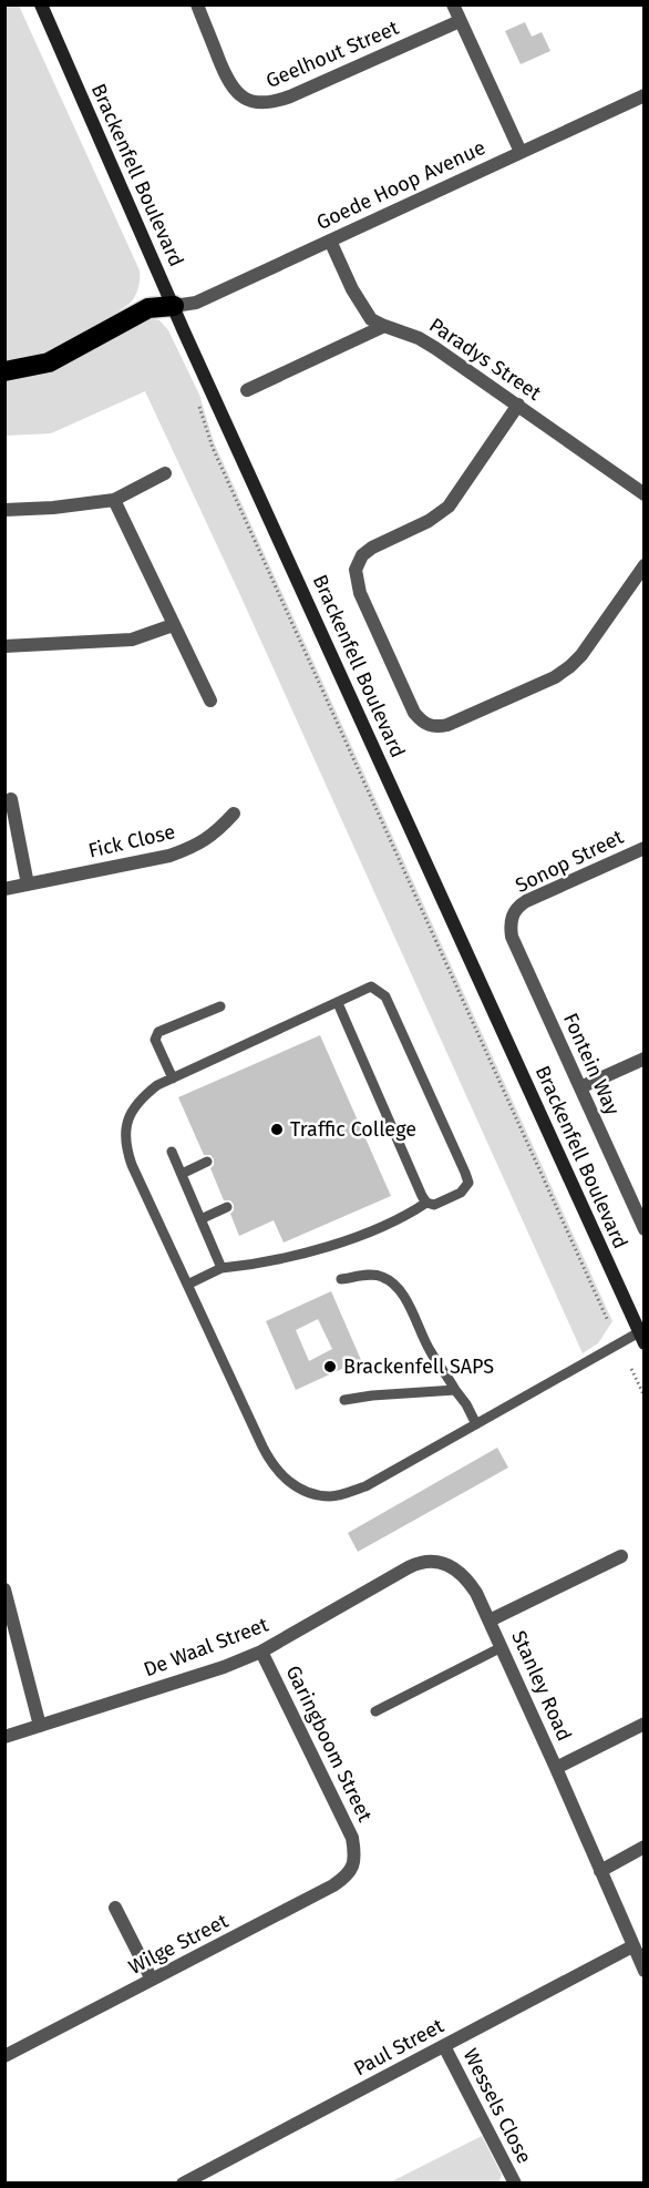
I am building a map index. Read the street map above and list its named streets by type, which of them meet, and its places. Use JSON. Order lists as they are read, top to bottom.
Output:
{
  "streets": {
    "street": [
      "Geelhout Street",
      "Brackenfell Boulevard",
      "Goede Hoop Avenue",
      "Paradys Street",
      "Fick Close",
      "Sonop Street",
      "Fontein Way",
      "De Waal Street",
      "Stanley Road",
      "Garingboom Street",
      "Wilge Street",
      "Paul Street",
      "Wessels Close"
    ]
  },
  "crossings": [
    ["Brackenfell Boulevard", "Goede Hoop Avenue"],
    ["Goede Hoop Avenue", "Paradys Street"],
    ["Sonop Street", "Fontein Way"],
    ["De Waal Street", "Stanley Road"],
    ["De Waal Street", "Garingboom Street"],
    ["Stanley Road", "Paul Street"],
    ["Garingboom Street", "Wilge Street"],
    ["Paul Street", "Wessels Close"]
  ],
  "places": ["Traffic College", "Brackenfell SAPS"]
}
